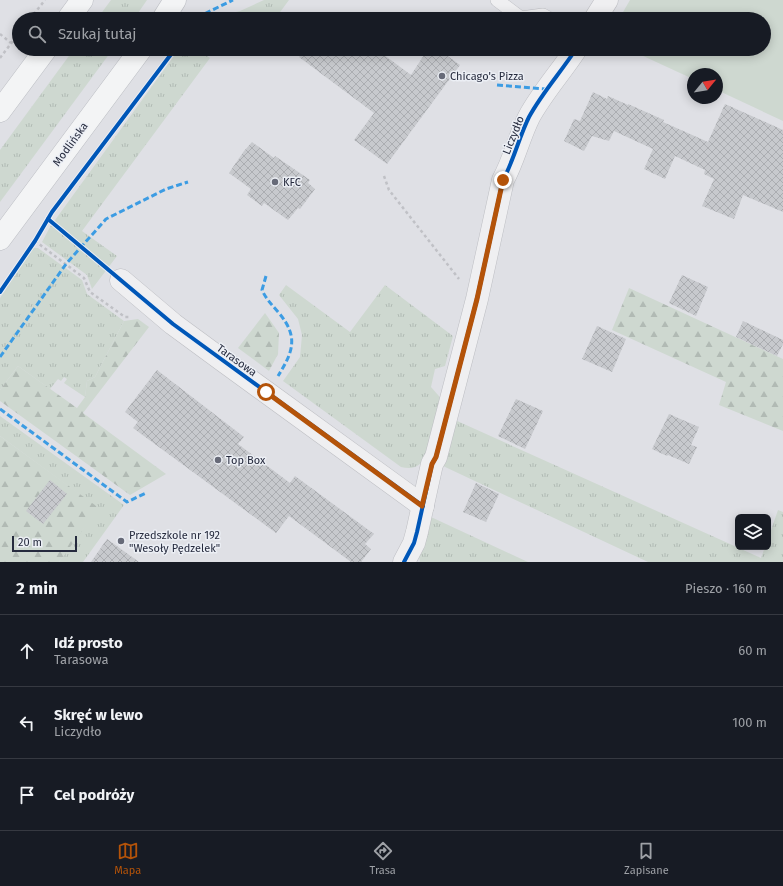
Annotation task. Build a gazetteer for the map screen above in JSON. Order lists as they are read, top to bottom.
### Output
{
  "streets": {
    "main road": ["Modlińska"],
    "street": ["Liczydło", "Tarasowa"]
  },
  "crossings": [
    ["Liczydło", "Tarasowa"]
  ],
  "places": [
    "Chicago's Pizza",
    "KFC",
    "Top Box",
    "Przedszkole nr 192 \"Wesoły Pędzelek\""
  ],
  "scale_bar": "20 m",
  "north": "top right",
  "page": {
    "search": "Szukaj tutaj",
    "scale": "20 m",
    "heading": ["2 min", "Pieszo · 160 m"],
    "list": [
      ["Idź prosto", "Tarasowa", "60 m"],
      ["Skręć w lewo", "Liczydło", "100 m"],
      "Cel podróży"
    ],
    "nav": ["Mapa", "Trasa", "Zapisane"]
  }
}
